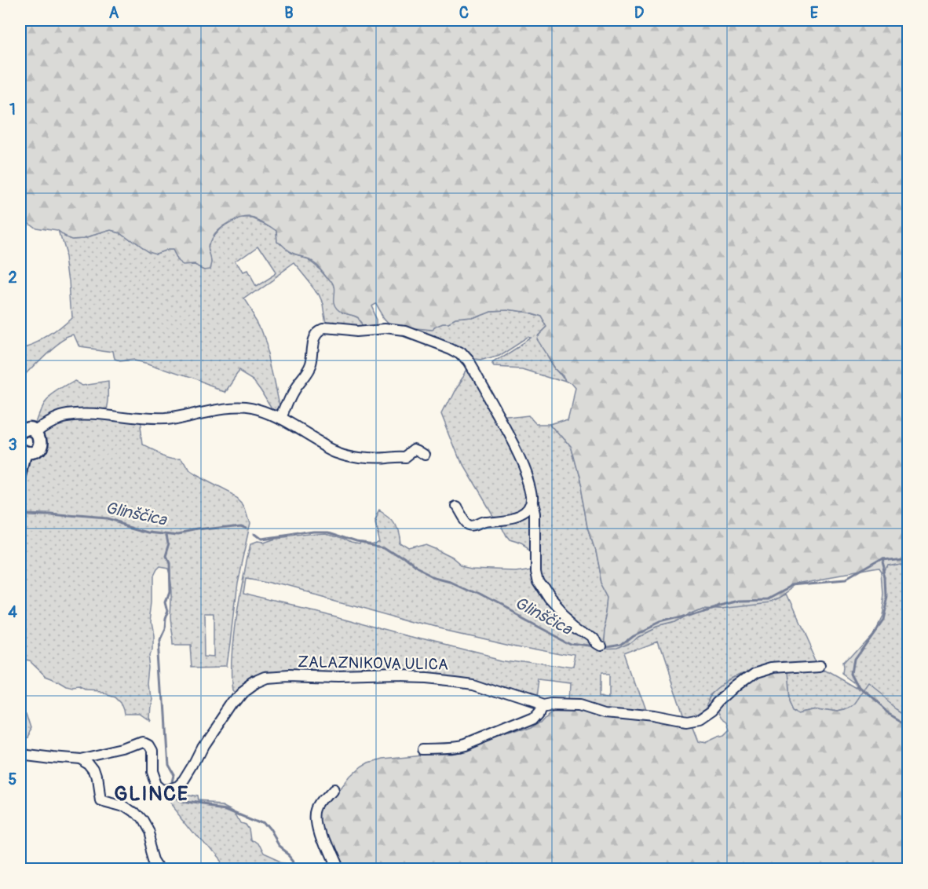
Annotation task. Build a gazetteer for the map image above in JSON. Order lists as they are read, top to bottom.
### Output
{
  "streets": {
    "street": ["ZALAZNIKOVA ULICA"]
  },
  "districts": ["GLINCE"],
  "water": ["Glinščica"],
  "grid": {
    "columns": [
      "A",
      "B",
      "C",
      "D",
      "E"
    ],
    "rows": [
      "1",
      "2",
      "3",
      "4",
      "5"
    ]
  }
}
